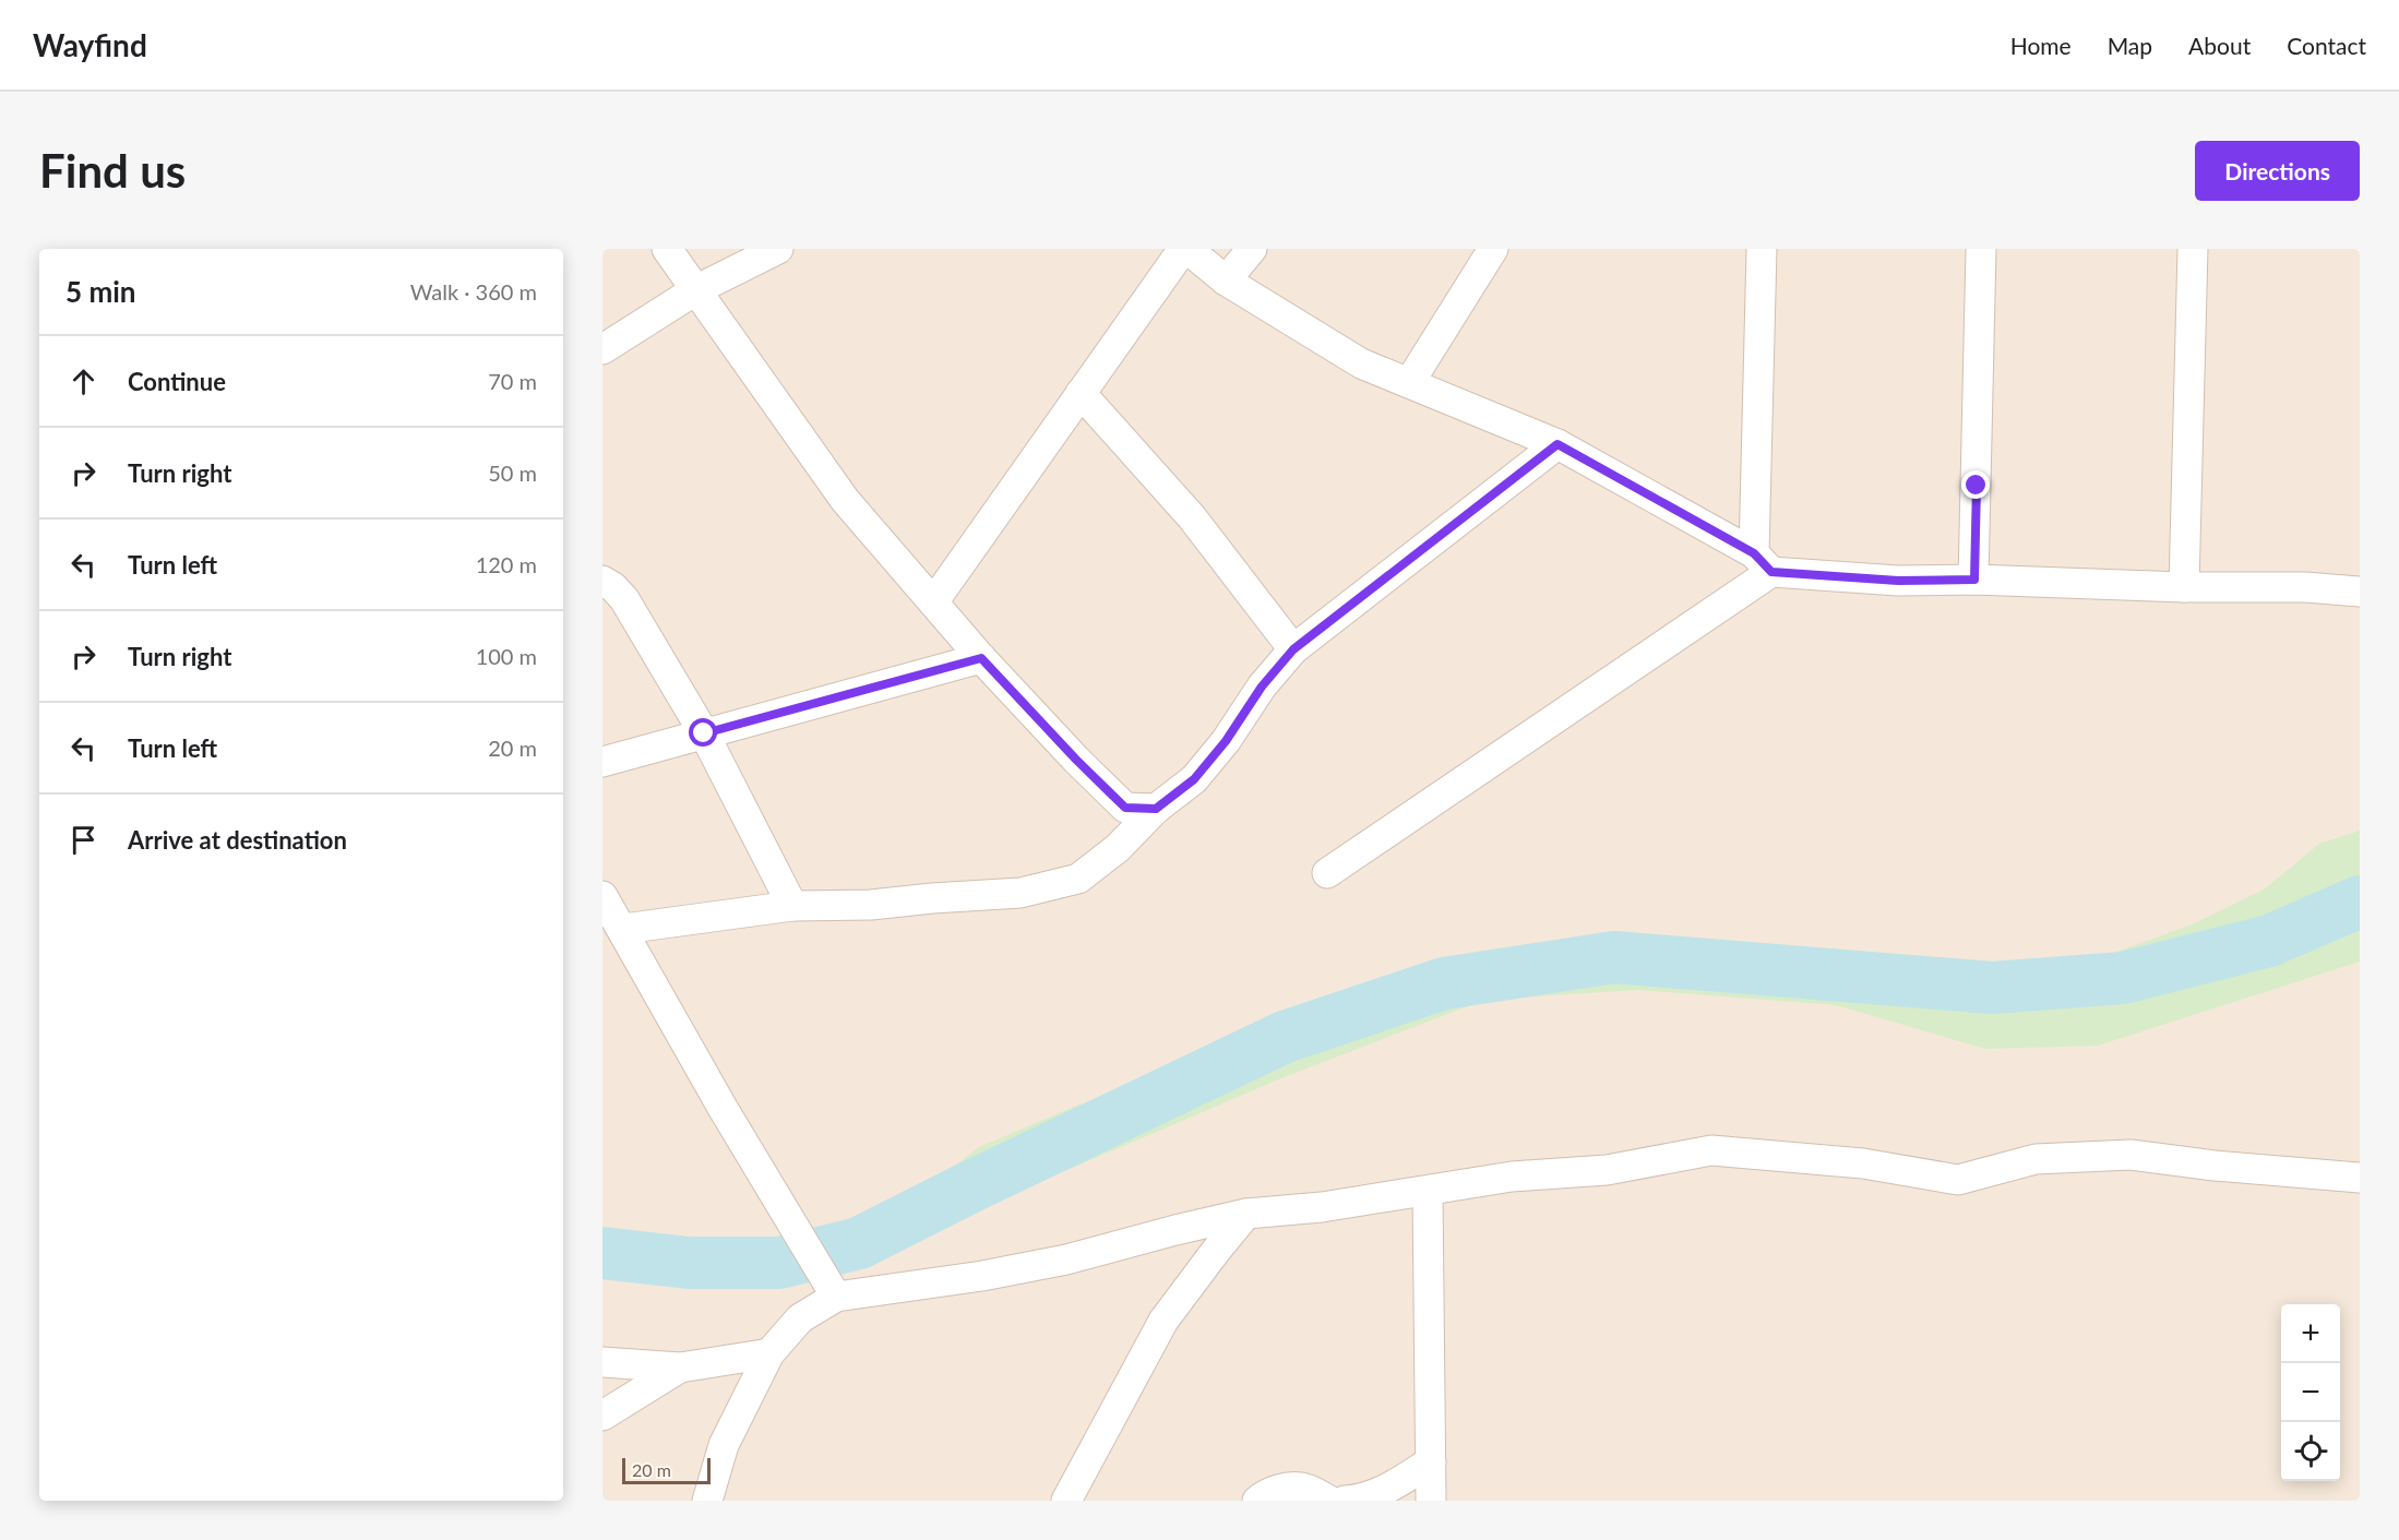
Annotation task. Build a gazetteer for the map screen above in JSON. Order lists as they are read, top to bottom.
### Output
{
  "scale_bar": "20 m",
  "page": {
    "header": "Wayfind",
    "nav": [
      "Home",
      "Map",
      "About",
      "Contact"
    ],
    "buttons": "Directions",
    "title": "Find us",
    "heading": ["5 min", "Walk · 360 m"],
    "list": [
      ["Continue", "70 m"],
      ["Turn right", "50 m"],
      ["Turn left", "120 m"],
      ["Turn right", "100 m"],
      ["Turn left", "20 m"],
      "Arrive at destination"
    ],
    "map_buttons": ["+", "−"],
    "scale": "20 m"
  }
}
